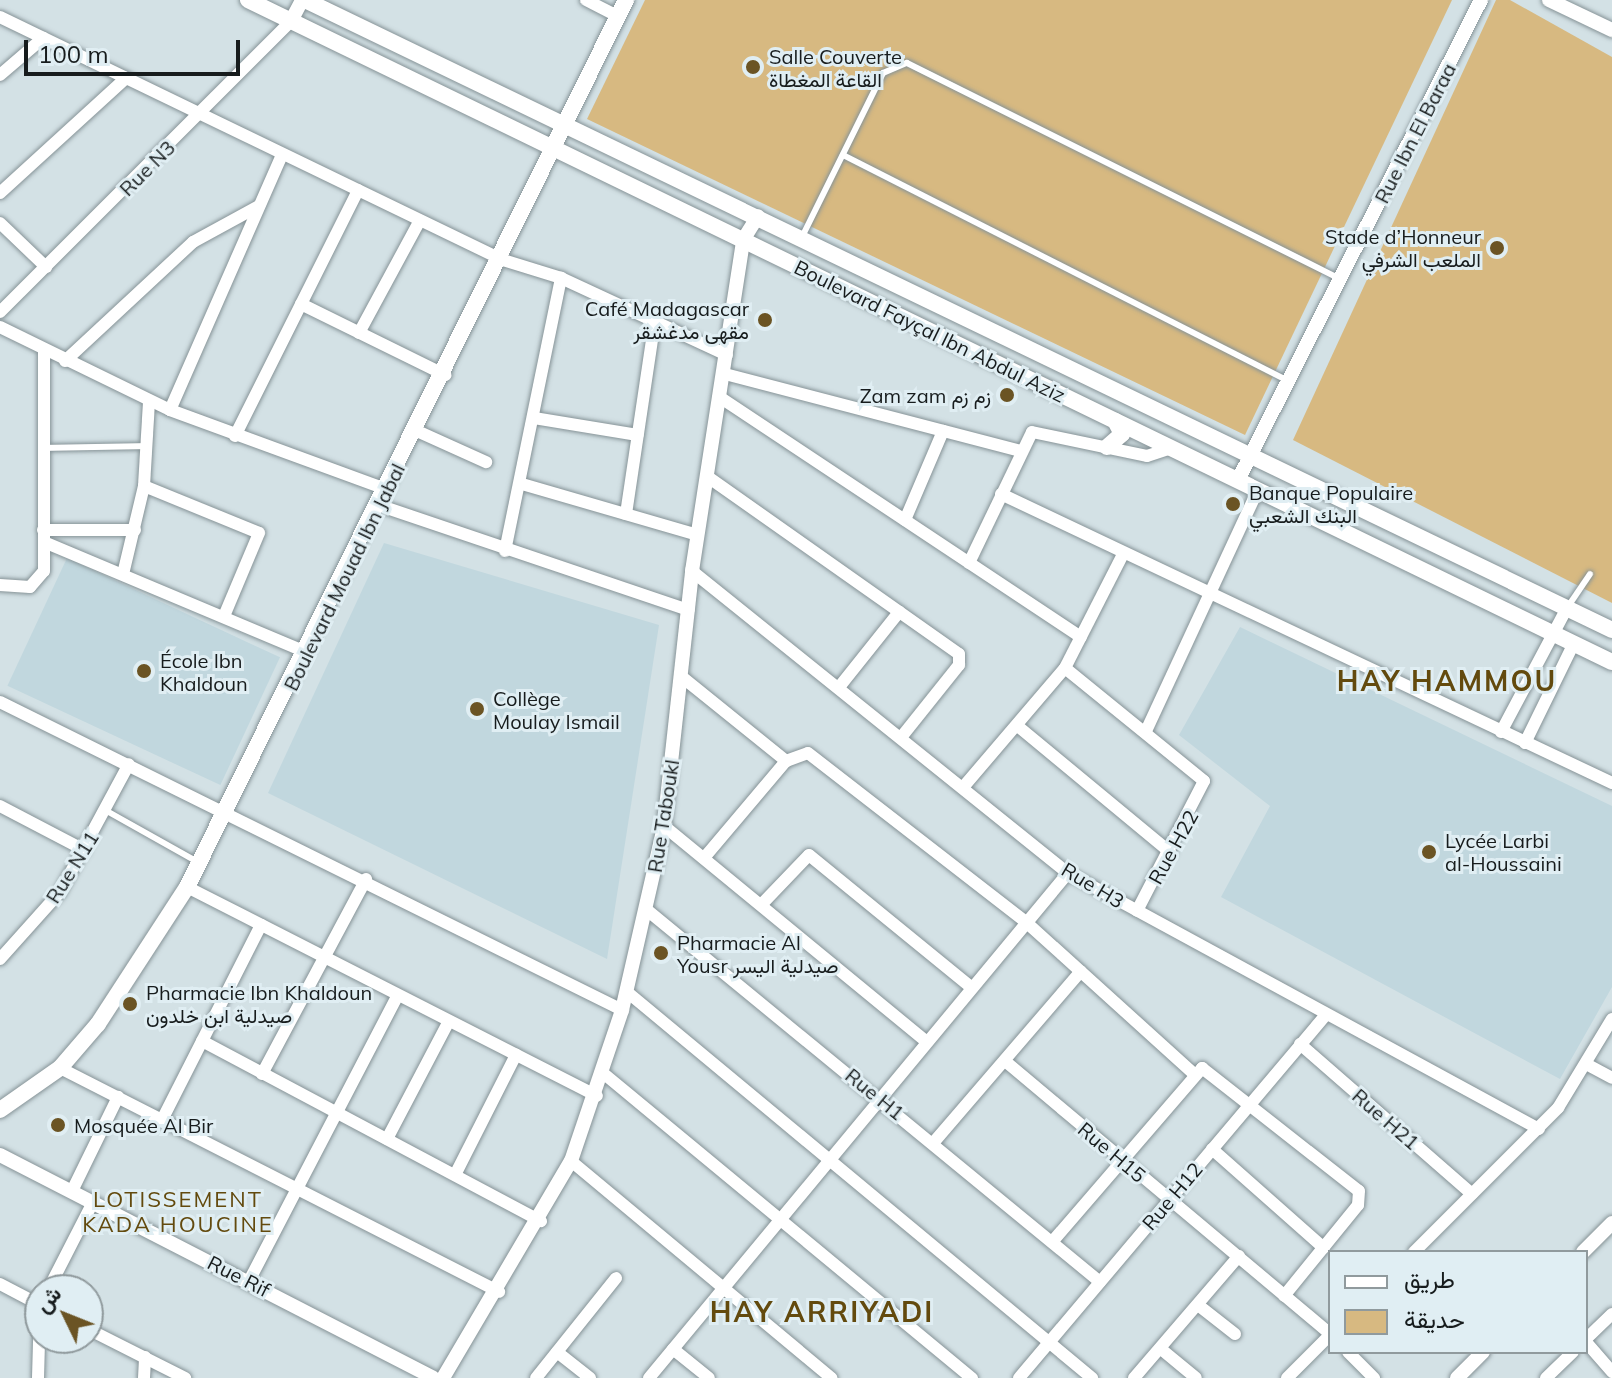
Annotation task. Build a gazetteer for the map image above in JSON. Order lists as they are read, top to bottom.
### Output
{
  "streets": {
    "main road": ["Boulevard Fayçal Ibn Abdul Aziz", "Boulevard Mouad Ibn Jabal"],
    "street": [
      "Rue Ibn El Baraa",
      "Rue N3",
      "Rue Taboukl",
      "Rue H22",
      "Rue N11",
      "Rue H3",
      "Rue H1",
      "Rue H21",
      "Rue H15",
      "Rue H12",
      "Rue Rif"
    ]
  },
  "crossings": [
    ["Rue Ibn El Baraa", "Boulevard Fayçal Ibn Abdul Aziz"],
    ["Rue N3", "Boulevard Fayçal Ibn Abdul Aziz"],
    ["Boulevard Fayçal Ibn Abdul Aziz", "Boulevard Mouad Ibn Jabal"],
    ["Boulevard Fayçal Ibn Abdul Aziz", "Rue Taboukl"],
    ["Rue Taboukl", "Rue H3"],
    ["Rue Taboukl", "Rue H1"],
    ["Rue H22", "Rue H3"],
    ["Rue H3", "Rue H12"],
    ["Rue H1", "Rue H12"],
    ["Rue H21", "Rue H12"],
    ["Rue H15", "Rue H12"]
  ],
  "districts": ["HAY HAMMOU", "LOTISSEMENT KADA HOUCINE", "HAY ARRIYADI"],
  "places": [
    "Salle Couverte القاعة المغطاة",
    "Stade d’Honneur الملعب الشرفي",
    "Café Madagascar مقهى مدغشقر",
    "Zam zam زم زم",
    "Banque Populaire البنك الشعبي",
    "École Ibn Khaldoun",
    "Collège Moulay Ismail",
    "Lycée Larbi al-Houssaini",
    "Pharmacie Al Yousr صيدلية اليسر",
    "Pharmacie Ibn Khaldoun صيدلية ابن خلدون",
    "Mosquée Al Bir"
  ],
  "legend": ["طريق", "حديقة"],
  "scale_bar": "100 m",
  "north": "top left"
}
